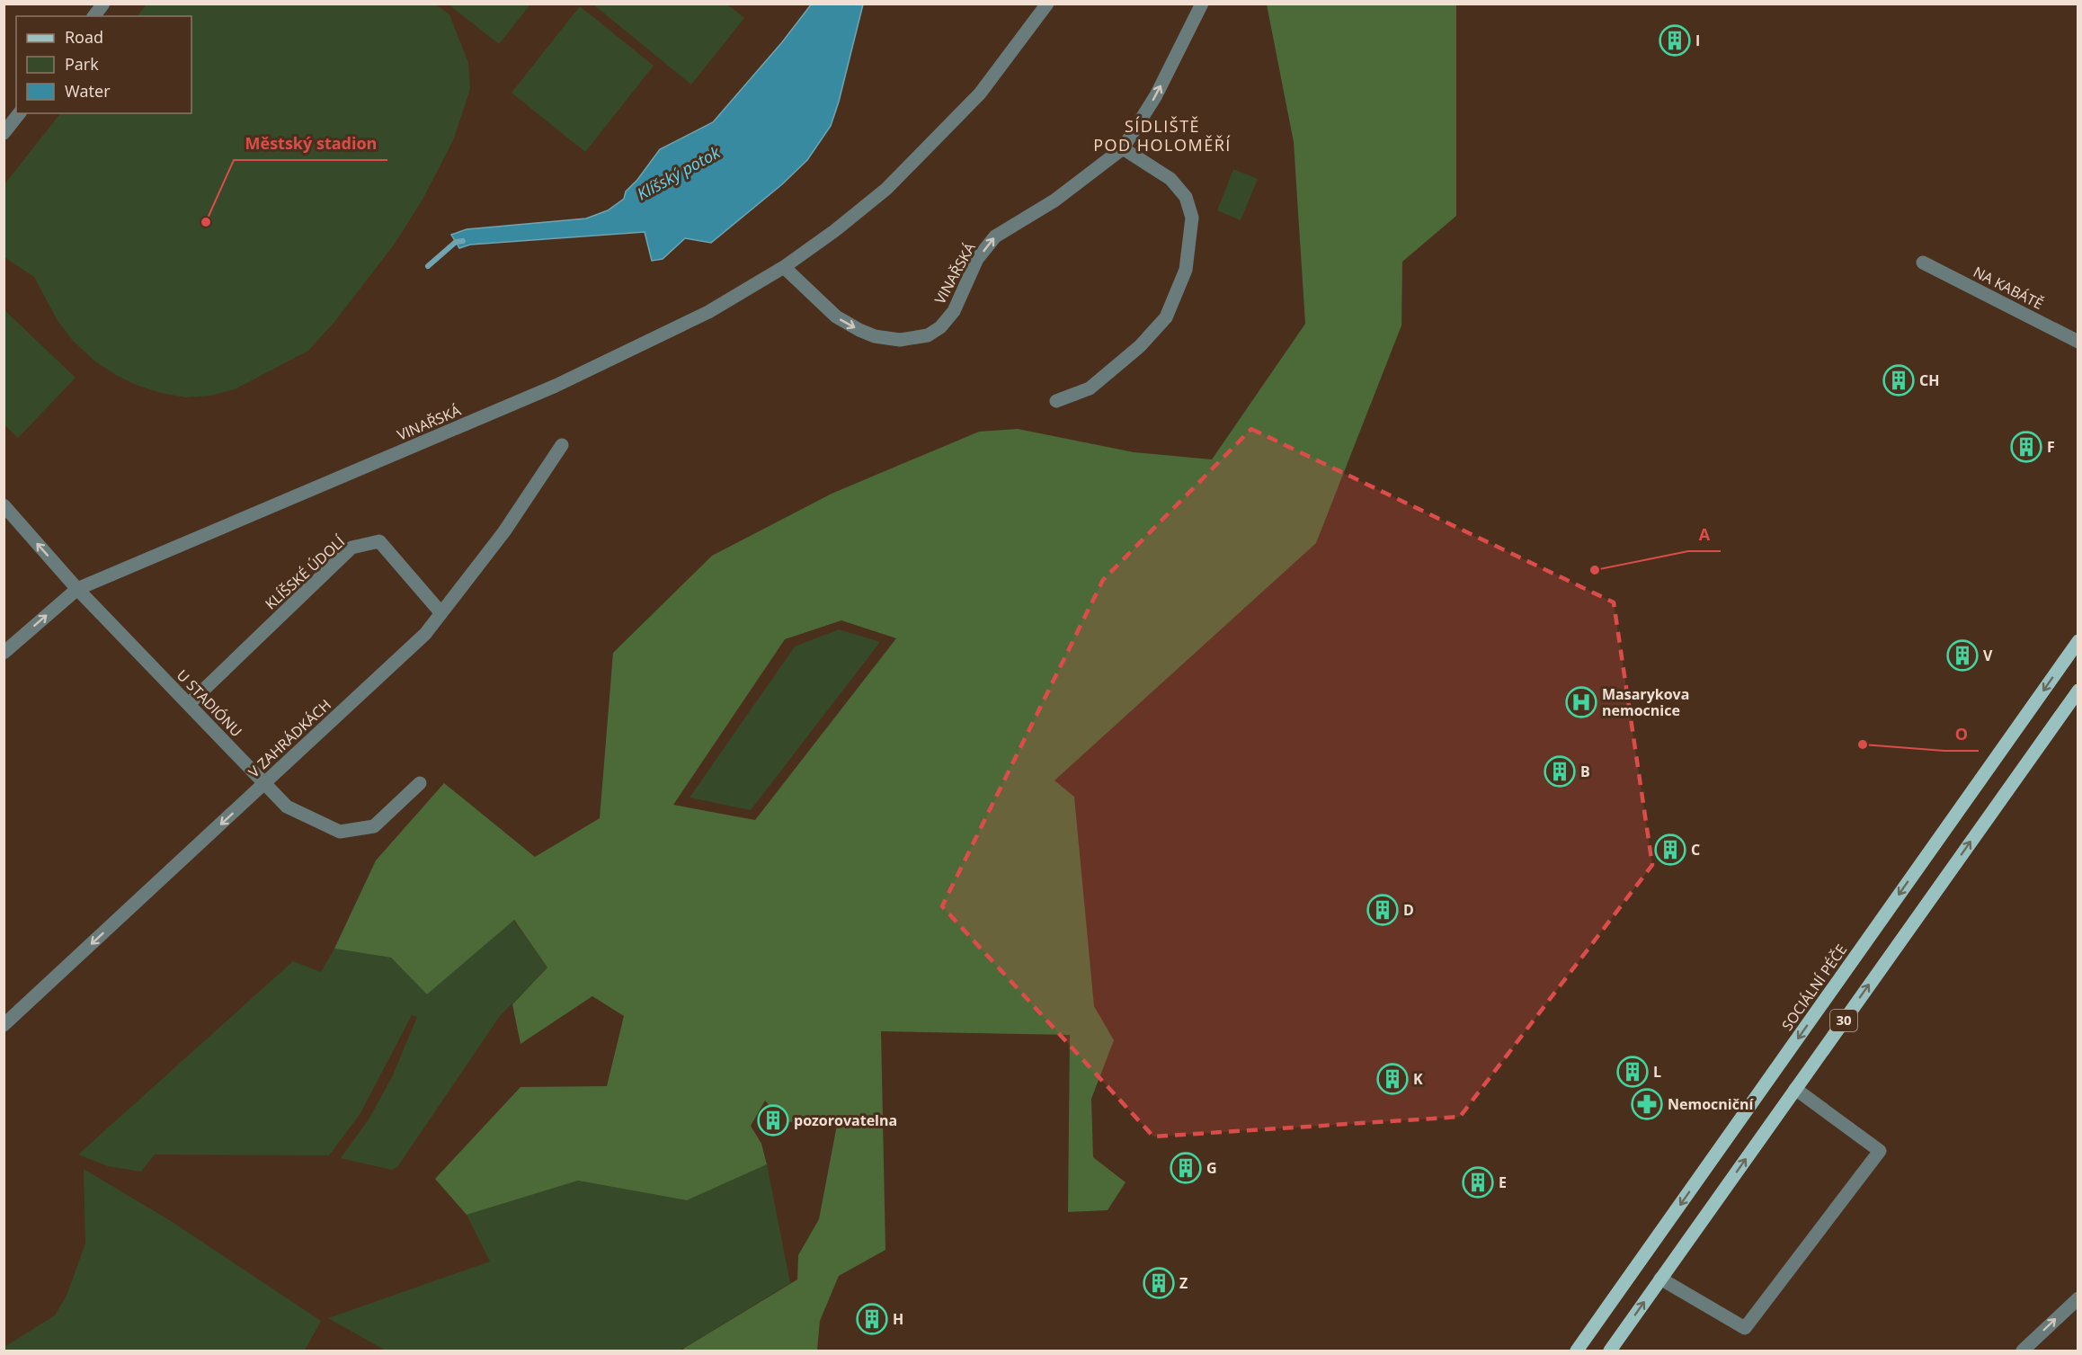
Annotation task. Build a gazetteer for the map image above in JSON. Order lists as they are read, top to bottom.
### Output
{
  "streets": {
    "main road": ["SOCIÁLNÍ PÉČE", "30"],
    "street": [
      "VINAŘSKÁ",
      "NA KABÁTĚ",
      "KLÍŠSKÉ ÚDOLÍ",
      "U STADIÓNU",
      "V ZAHRÁDKÁCH"
    ]
  },
  "crossings": [
    ["VINAŘSKÁ", "U STADIÓNU"],
    ["KLÍŠSKÉ ÚDOLÍ", "U STADIÓNU"],
    ["KLÍŠSKÉ ÚDOLÍ", "V ZAHRÁDKÁCH"],
    ["U STADIÓNU", "V ZAHRÁDKÁCH"]
  ],
  "one_way": ["V ZAHRÁDKÁCH"],
  "districts": ["SÍDLIŠTĚ POD HOLOMĚŘÍ"],
  "water": ["Klíšský potok"],
  "places": {
    "building": [
      "I",
      "CH",
      "F",
      "V",
      "B",
      "C",
      "D",
      "L",
      "K",
      "pozorovatelna",
      "G",
      "E",
      "Z",
      "H"
    ],
    "other": ["Městský stadion", "A", "O"],
    "hospital": ["Masarykova nemocnice"],
    "pharmacy": ["Nemocniční"]
  },
  "legend": ["Road", "Park", "Water"]
}
